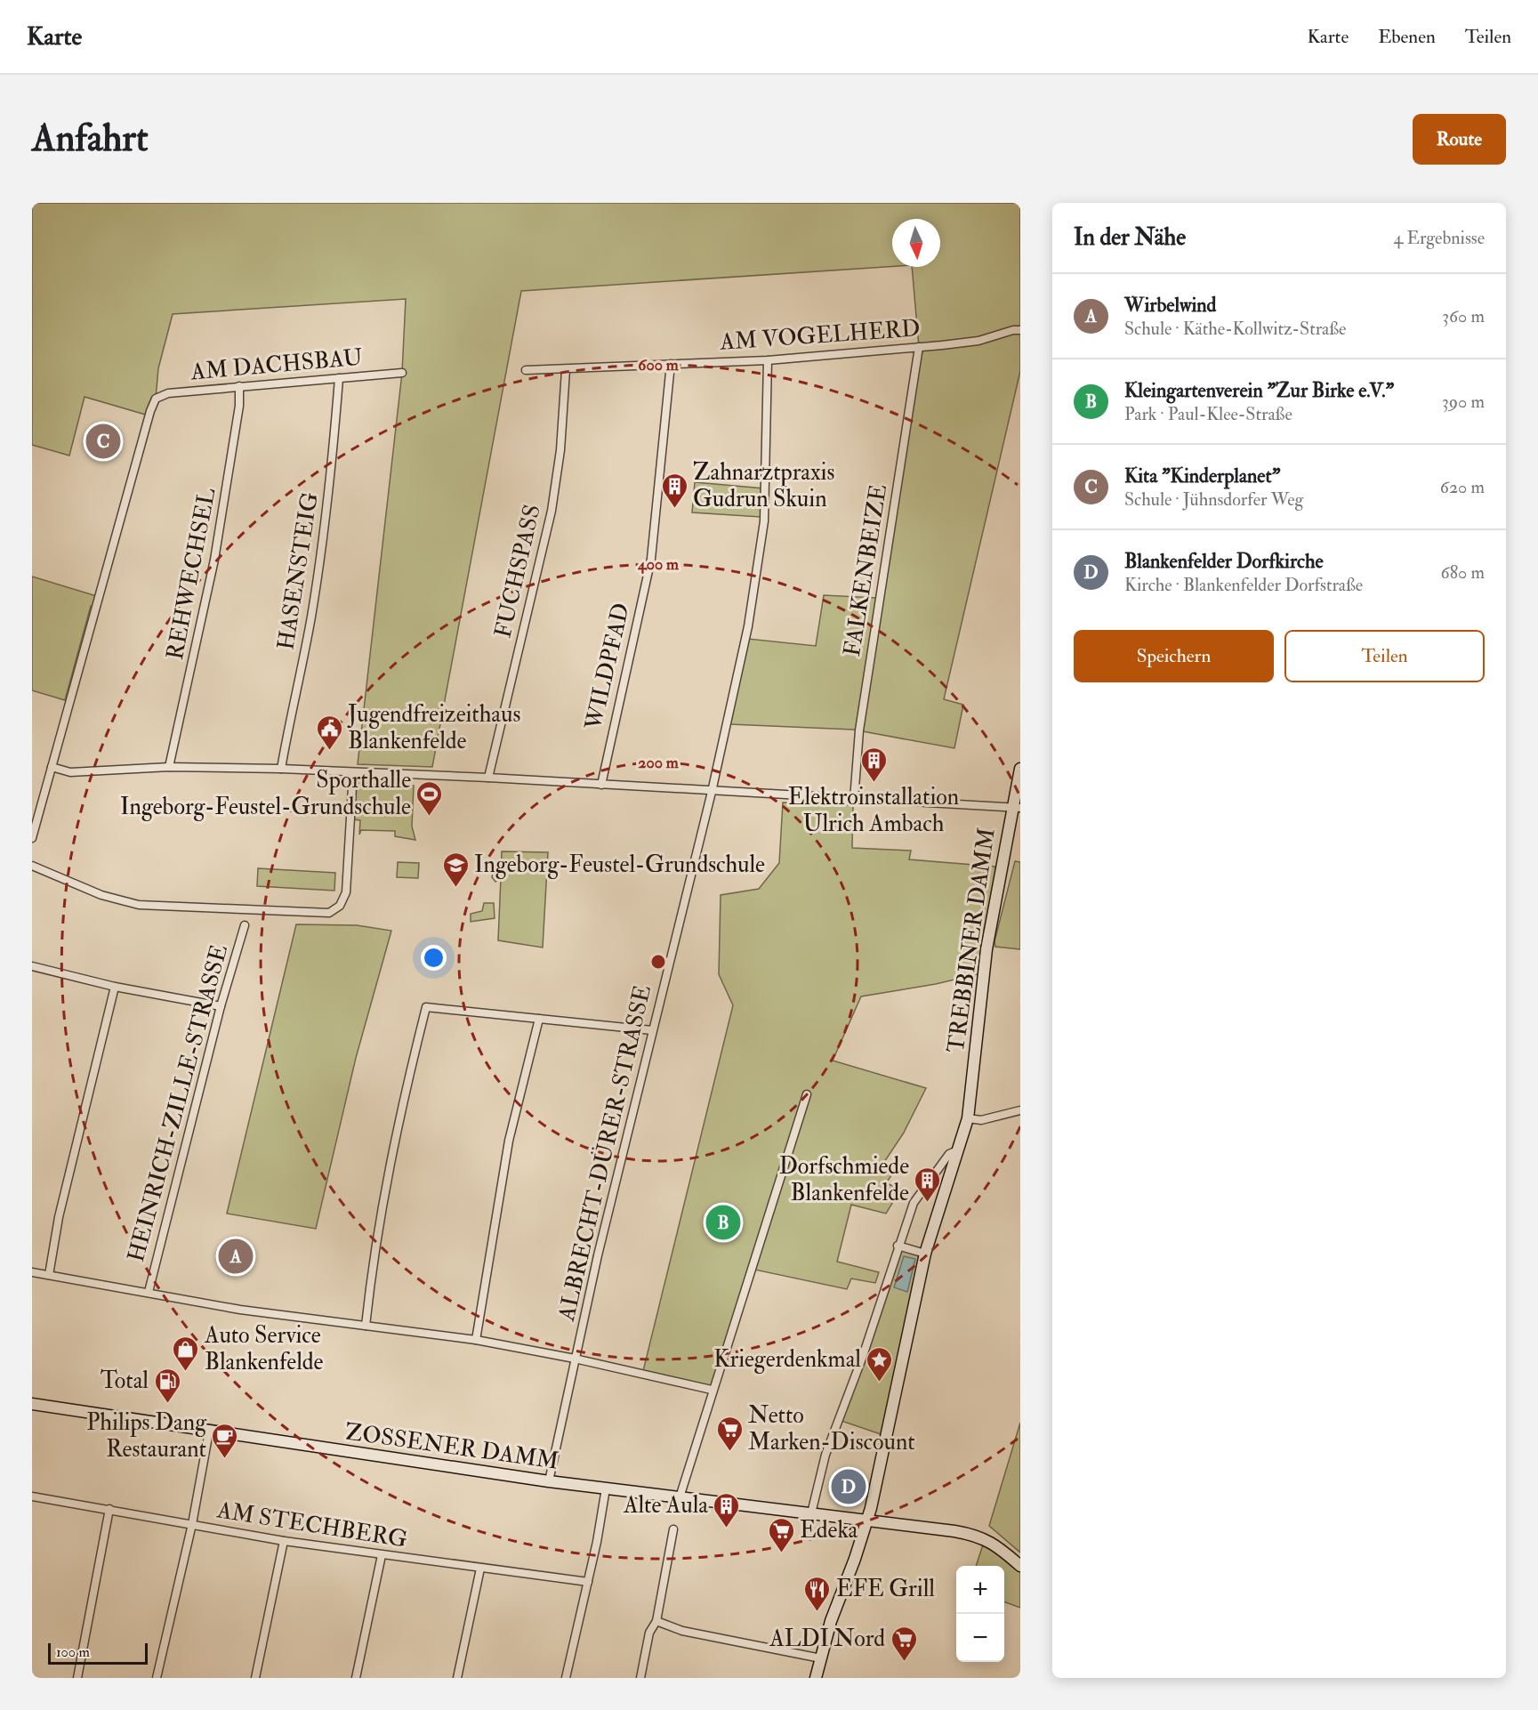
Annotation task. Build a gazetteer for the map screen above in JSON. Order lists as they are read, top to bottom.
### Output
{
  "streets": {
    "main road": ["TREBBINER DAMM", "ZOSSENER DAMM"],
    "street": [
      "AM VOGELHERD",
      "AM DACHSBAU",
      "FALKENBEIZE",
      "HASENSTEIG",
      "FUCHSPASS",
      "REHWECHSEL",
      "WILDPFAD",
      "HEINRICH-ZILLE-STRASSE",
      "ALBRECHT-DÜRER-STRASSE",
      "AM STECHBERG"
    ]
  },
  "crossings": [
    ["AM VOGELHERD", "FALKENBEIZE"],
    ["AM VOGELHERD", "FUCHSPASS"],
    ["AM VOGELHERD", "WILDPFAD"],
    ["AM VOGELHERD", "ALBRECHT-DÜRER-STRASSE"],
    ["AM DACHSBAU", "HASENSTEIG"],
    ["AM DACHSBAU", "REHWECHSEL"],
    ["TREBBINER DAMM", "ZOSSENER DAMM"],
    ["ALBRECHT-DÜRER-STRASSE", "ZOSSENER DAMM"]
  ],
  "places": {
    "building": [
      "Zahnarztpraxis Gudrun Skuin",
      "Elektroinstallation Ulrich Ambach",
      "Dorfschmiede Blankenfelde",
      "Alte Aula"
    ],
    "public building": ["Jugendfreizeithaus Blankenfelde"],
    "sports": ["Sporthalle Ingeborg-Feustel-Grundschule"],
    "school or university": ["Ingeborg-Feustel-Grundschule"],
    "shop": ["Auto Service Blankenfelde"],
    "place": ["Kriegerdenkmal"],
    "fuel station": ["Total"],
    "supermarket": ["Netto Marken-Discount", "Edeka", "ALDI Nord"],
    "cafe": ["Philips Dang Restaurant"],
    "restaurant": ["EFE Grill"]
  },
  "scale_bar": "100 m",
  "north": "bottom",
  "page": {
    "header": "Karte",
    "nav": ["Karte", "Ebenen", "Teilen"],
    "buttons": [
      "Route",
      ["Speichern", "Teilen"]
    ],
    "title": "Anfahrt",
    "heading": ["In der Nähe", "4 Ergebnisse"],
    "list": [
      {
        "mark": "A",
        "name": "Wirbelwind",
        "note": "Schule · Käthe-Kollwitz-Straße",
        "value": "360 m"
      },
      {
        "mark": "B",
        "name": "Kleingartenverein \"Zur Birke e.V.\"",
        "note": "Park · Paul-Klee-Straße",
        "value": "390 m"
      },
      {
        "mark": "C",
        "name": "Kita \"Kinderplanet\"",
        "note": "Schule · Jühnsdorfer Weg",
        "value": "620 m"
      },
      {
        "mark": "D",
        "name": "Blankenfelder Dorfkirche",
        "note": "Kirche · Blankenfelder Dorfstraße",
        "value": "680 m"
      }
    ],
    "pins": [
      "C",
      "B",
      "A",
      "D"
    ],
    "map_buttons": ["+", "−"],
    "scale": "100 m"
  },
  "rings": ["600 m", "400 m", "200 m"]
}
